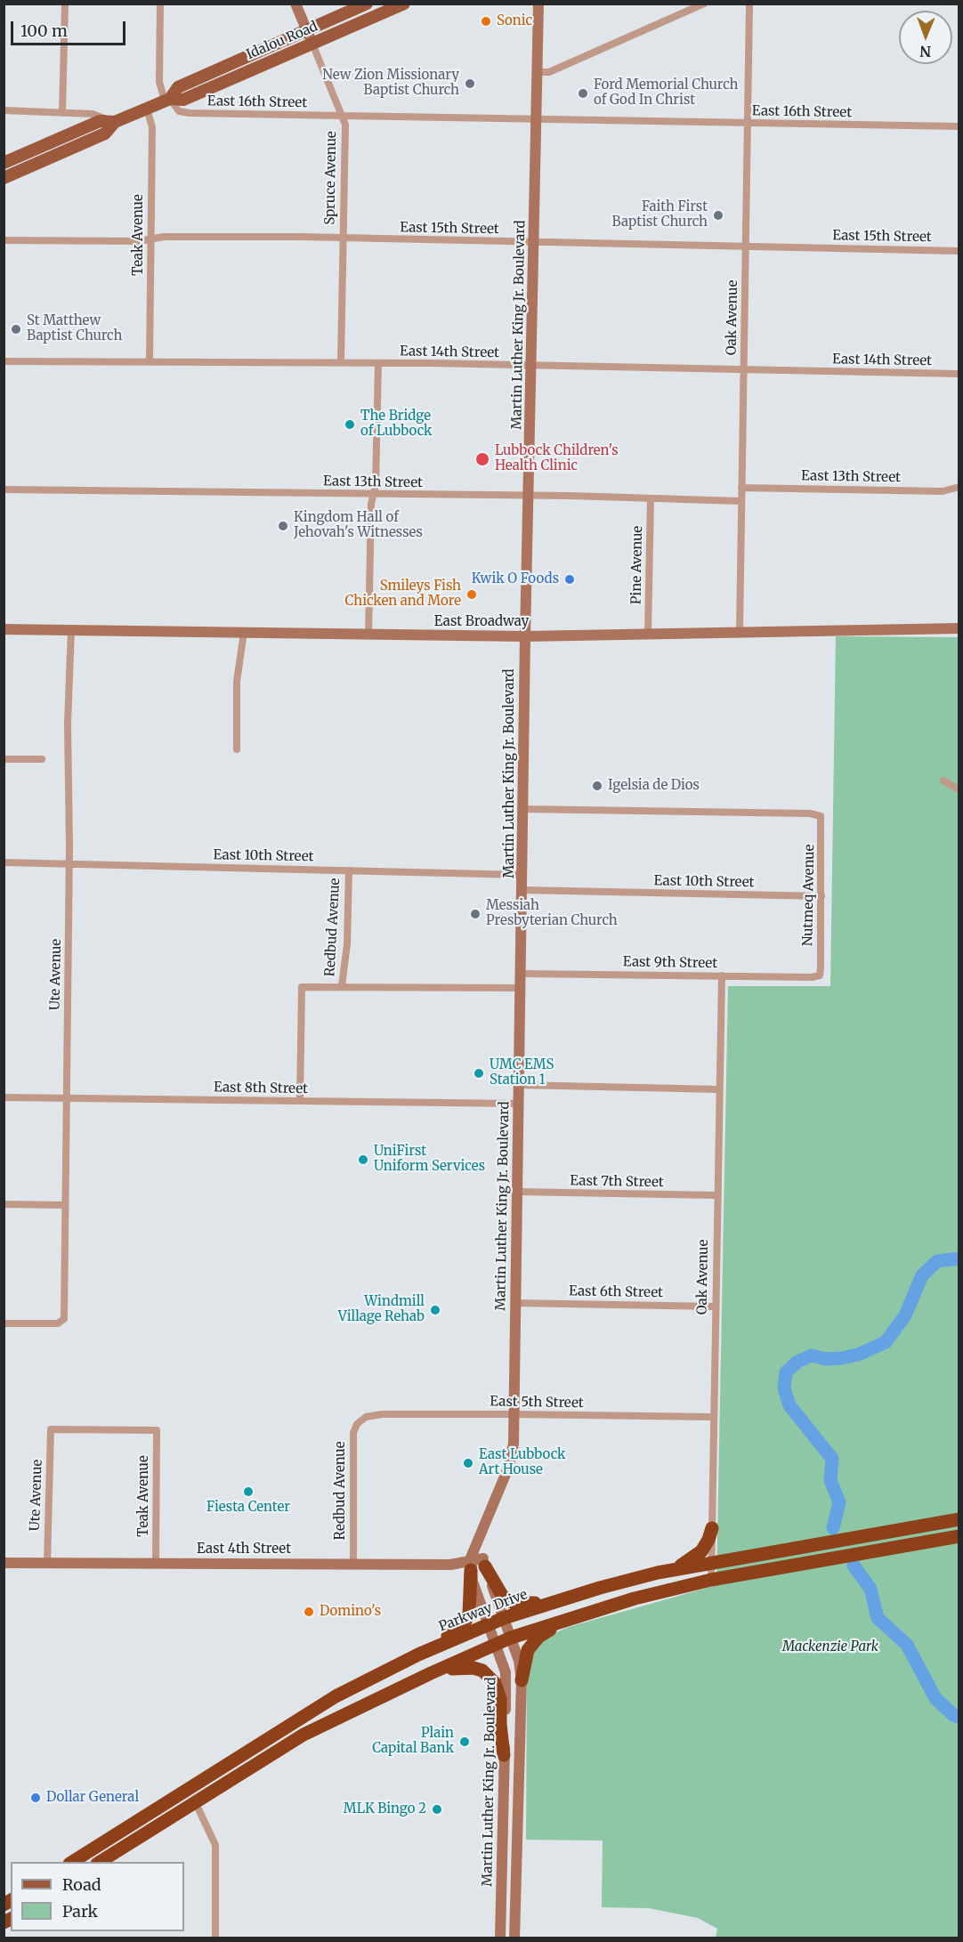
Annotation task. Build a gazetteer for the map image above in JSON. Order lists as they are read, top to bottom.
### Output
{
  "streets": {
    "highway": ["Parkway Drive"],
    "main road": [
      "Idalou Road",
      "Spruce Avenue",
      "Martin Luther King Jr. Boulevard",
      "East Broadway",
      "East 4th Street"
    ],
    "street": [
      "East 16th Street",
      "East 15th Street",
      "Teak Avenue",
      "Oak Avenue",
      "East 14th Street",
      "East 13th Street",
      "Pine Avenue",
      "East 10th Street",
      "Nutmeq Avenue",
      "Redbud Avenue",
      "East 9th Street",
      "Ute Avenue",
      "East 8th Street",
      "East 7th Street",
      "East 6th Street",
      "East 5th Street"
    ]
  },
  "crossings": [
    ["Idalou Road", "East 16th Street"],
    ["Idalou Road", "Spruce Avenue"],
    ["Idalou Road", "Teak Avenue"],
    ["East 16th Street", "Spruce Avenue"],
    ["East 16th Street", "Oak Avenue"],
    ["East 16th Street", "Martin Luther King Jr. Boulevard"],
    ["Spruce Avenue", "East 15th Street"],
    ["Spruce Avenue", "East 14th Street"],
    ["East 15th Street", "Teak Avenue"],
    ["East 15th Street", "Oak Avenue"],
    ["East 15th Street", "Martin Luther King Jr. Boulevard"],
    ["Teak Avenue", "East 14th Street"],
    ["Teak Avenue", "Ute Avenue"],
    ["Teak Avenue", "East 4th Street"],
    ["Oak Avenue", "East 14th Street"],
    ["Oak Avenue", "East 13th Street"],
    ["Oak Avenue", "East Broadway"],
    ["Oak Avenue", "East 9th Street"],
    ["Oak Avenue", "East 7th Street"],
    ["Oak Avenue", "East 6th Street"],
    ["Oak Avenue", "East 5th Street"],
    ["Oak Avenue", "Parkway Drive"],
    ["Martin Luther King Jr. Boulevard", "East 14th Street"],
    ["Martin Luther King Jr. Boulevard", "East 13th Street"],
    ["Martin Luther King Jr. Boulevard", "East Broadway"],
    ["Martin Luther King Jr. Boulevard", "East 10th Street"],
    ["Martin Luther King Jr. Boulevard", "Nutmeq Avenue"],
    ["Martin Luther King Jr. Boulevard", "East 9th Street"],
    ["Martin Luther King Jr. Boulevard", "East 8th Street"],
    ["Martin Luther King Jr. Boulevard", "East 7th Street"],
    ["Martin Luther King Jr. Boulevard", "East 6th Street"],
    ["Martin Luther King Jr. Boulevard", "East 5th Street"],
    ["Martin Luther King Jr. Boulevard", "East 4th Street"],
    ["Martin Luther King Jr. Boulevard", "Parkway Drive"],
    ["East 13th Street", "Pine Avenue"],
    ["Pine Avenue", "East Broadway"],
    ["East Broadway", "Ute Avenue"],
    ["East 10th Street", "Nutmeq Avenue"],
    ["East 10th Street", "Redbud Avenue"],
    ["East 10th Street", "Ute Avenue"],
    ["Nutmeq Avenue", "East 9th Street"],
    ["Redbud Avenue", "East 5th Street"],
    ["Redbud Avenue", "East 4th Street"],
    ["Ute Avenue", "East 8th Street"],
    ["Ute Avenue", "East 4th Street"]
  ],
  "parks": ["Mackenzie Park"],
  "places": [
    "Sonic",
    "New Zion Missionary Baptist Church",
    "Ford Memorial Church of God In Christ",
    "Faith First Baptist Church",
    "St Matthew Baptist Church",
    "The Bridge of Lubbock",
    "Lubbock Children's Health Clinic",
    "Kingdom Hall of Jehovah's Witnesses",
    "Kwik O Foods",
    "Smileys Fish Chicken and More",
    "Igelsia de Dios",
    "Messiah Presbyterian Church",
    "UMC EMS Station 1",
    "UniFirst Uniform Services",
    "Windmill Village Rehab",
    "East Lubbock Art House",
    "Fiesta Center",
    "Domino's",
    "Plain Capital Bank",
    "Dollar General",
    "MLK Bingo 2"
  ],
  "legend": ["Road", "Park"],
  "scale_bar": "100 m",
  "north": "bottom"
}
